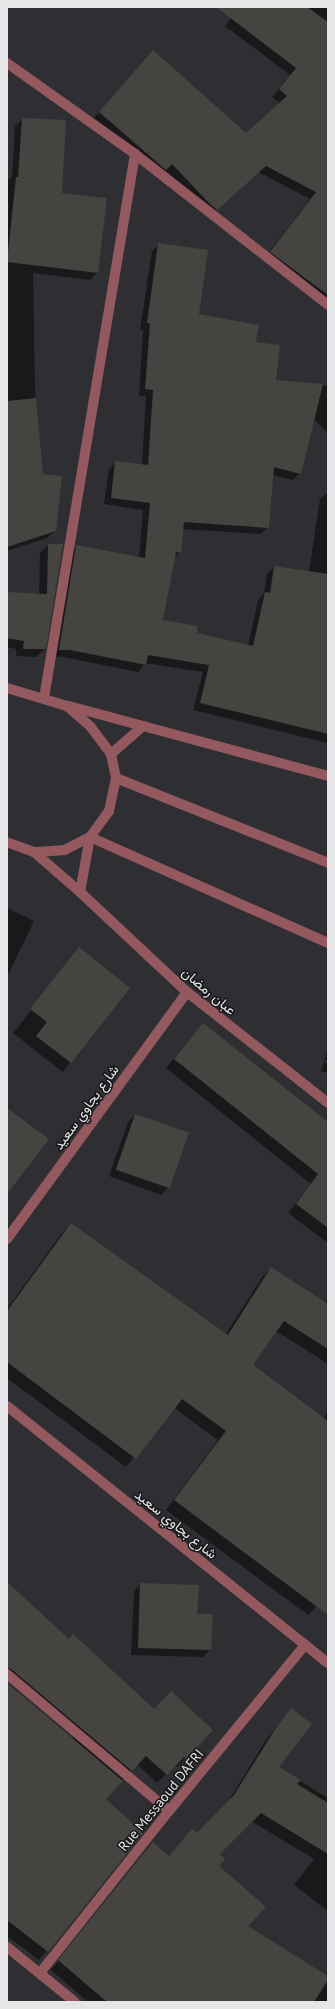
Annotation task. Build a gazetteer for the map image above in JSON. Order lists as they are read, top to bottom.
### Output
{
  "streets": {
    "street": ["عبان رمضان", "شارع بجاوي سعيد", "Rue Messaoud DAFRI"]
  },
  "crossings": [
    ["عبان رمضان", "شارع بجاوي سعيد"],
    ["شارع بجاوي سعيد", "Rue Messaoud DAFRI"]
  ]
}
